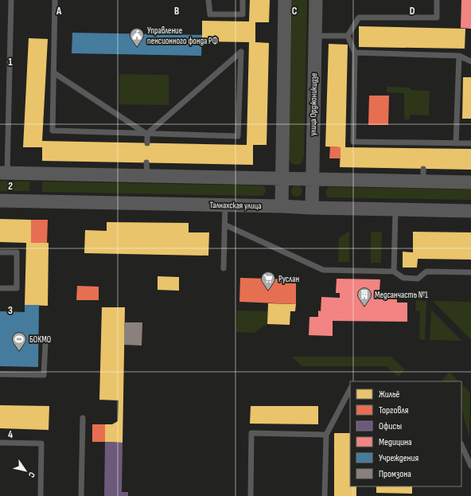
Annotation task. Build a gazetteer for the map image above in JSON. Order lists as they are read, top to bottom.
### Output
{
  "streets": {
    "street": ["улица Орджоникидзе", "Талнахская улица"]
  },
  "crossings": [
    ["улица Орджоникидзе", "Талнахская улица"]
  ],
  "places": {
    "public building": ["Управление пенсионного фонда РФ"],
    "supermarket": ["Руслан"],
    "building": ["Медсанчасть №1"],
    "sports": ["БОКМО"]
  },
  "legend": [
    "Жильё",
    "Торговля",
    "Офисы",
    "Медицина",
    "Учреждения",
    "Промзона"
  ],
  "north": "bottom right",
  "grid": {
    "columns": [
      "A",
      "B",
      "C",
      "D"
    ],
    "rows": [
      "1",
      "2",
      "3",
      "4"
    ]
  }
}
